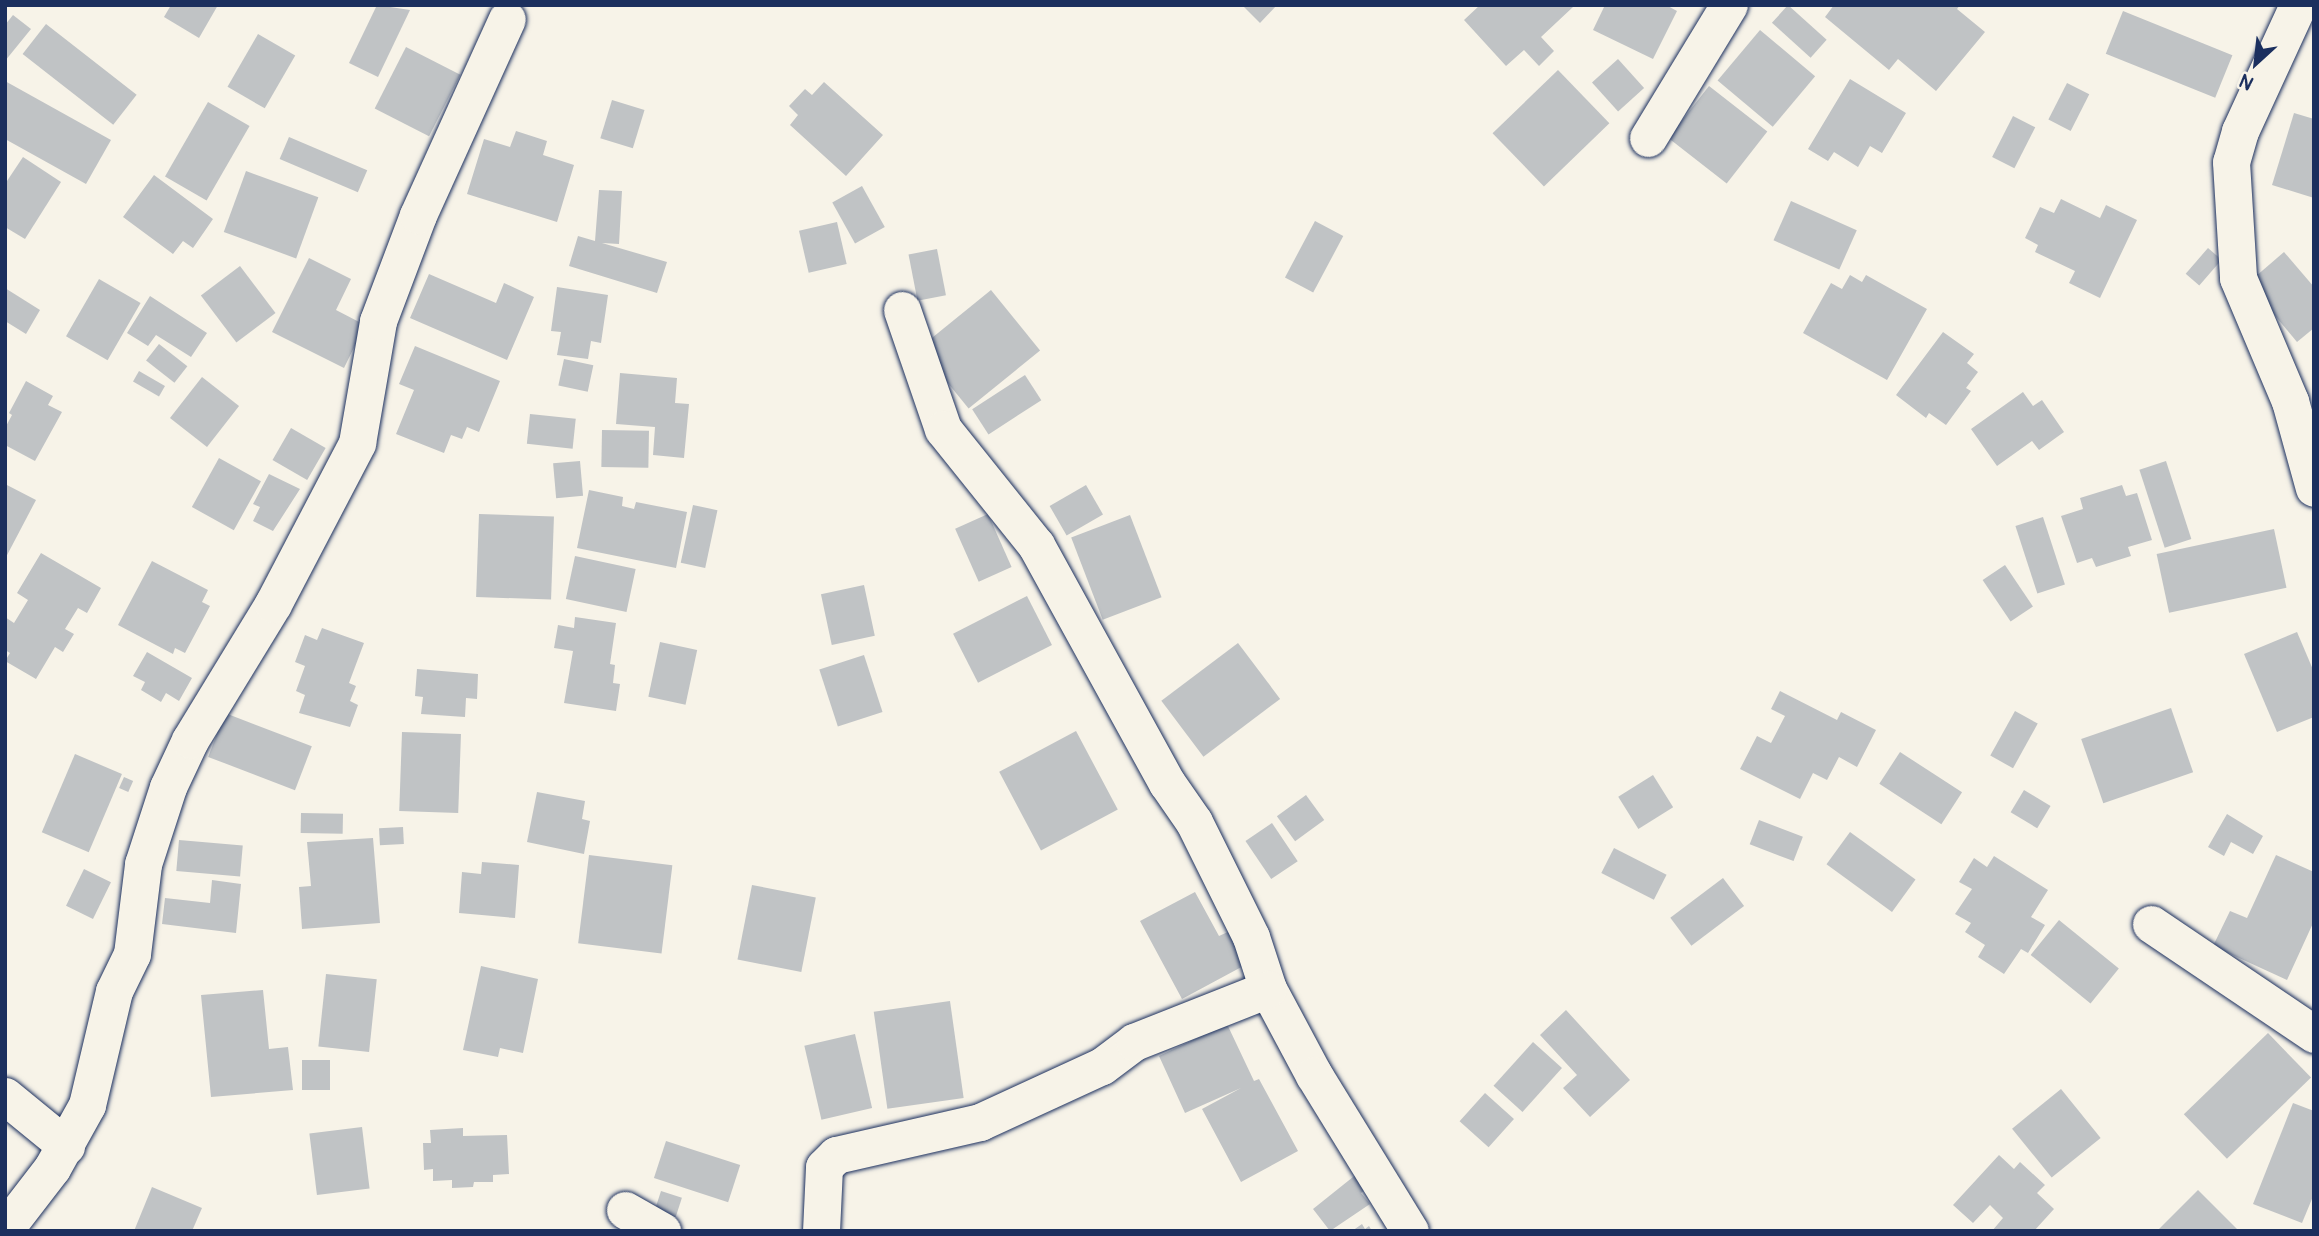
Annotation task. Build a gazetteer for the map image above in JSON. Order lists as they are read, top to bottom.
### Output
{
  "north": "bottom left"
}
